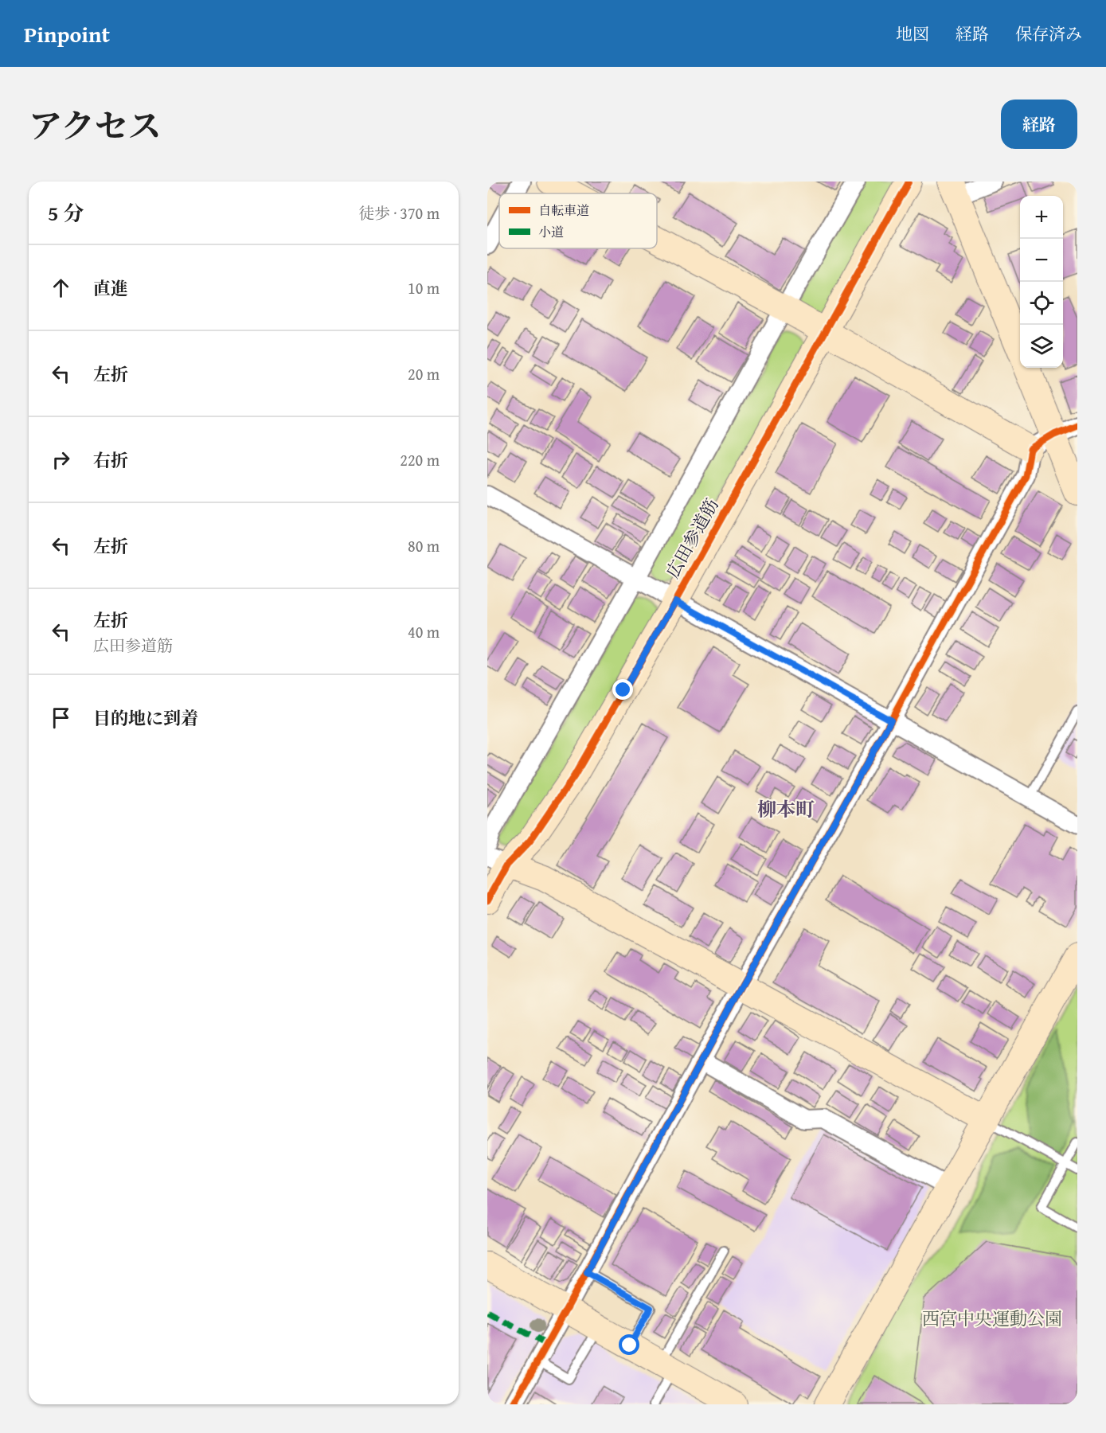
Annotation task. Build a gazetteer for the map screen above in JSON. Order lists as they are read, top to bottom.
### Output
{
  "streets": {
    "street": ["広田参道筋"]
  },
  "districts": ["柳本町"],
  "parks": ["西宮中央運動公園"],
  "legend": ["自転車道", "小道"],
  "page": {
    "header": "Pinpoint",
    "nav": ["地図", "経路", "保存済み"],
    "title": "アクセス",
    "buttons": "経路",
    "heading": ["5 分", "徒歩 · 370 m"],
    "map_buttons": ["+", "−"],
    "list": [
      ["直進", "10 m"],
      ["左折", "20 m"],
      ["右折", "220 m"],
      ["左折", "80 m"],
      ["左折", "広田参道筋", "40 m"],
      "目的地に到着"
    ]
  }
}
